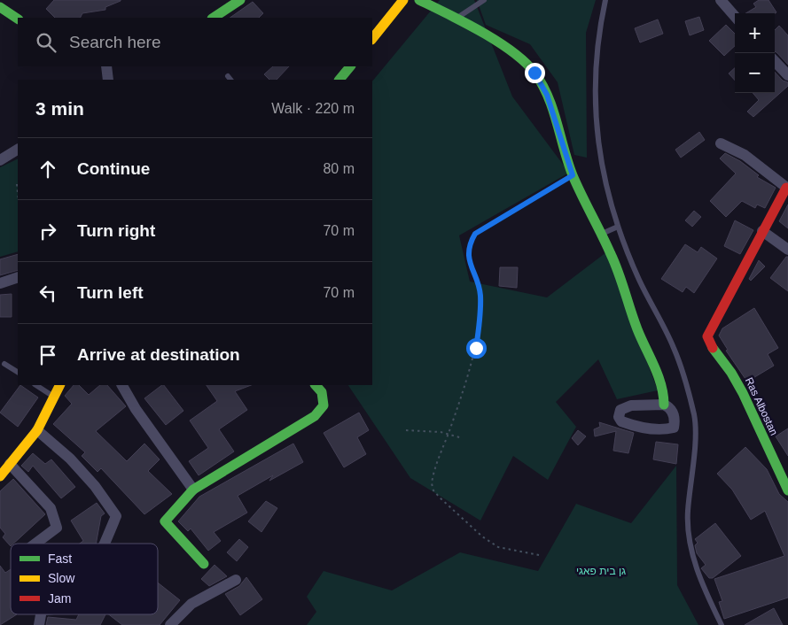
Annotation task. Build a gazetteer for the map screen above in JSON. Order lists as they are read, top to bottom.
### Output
{
  "streets": {
    "street": ["Ras Albostan"]
  },
  "parks": ["גן בית פאגי"],
  "legend": ["Fast", "Slow", "Jam"],
  "page": {
    "map_buttons": ["+", "−"],
    "search": "Search here",
    "heading": ["3 min", "Walk · 220 m"],
    "list": [
      ["Continue", "80 m"],
      ["Turn right", "70 m"],
      ["Turn left", "70 m"],
      "Arrive at destination"
    ]
  }
}
